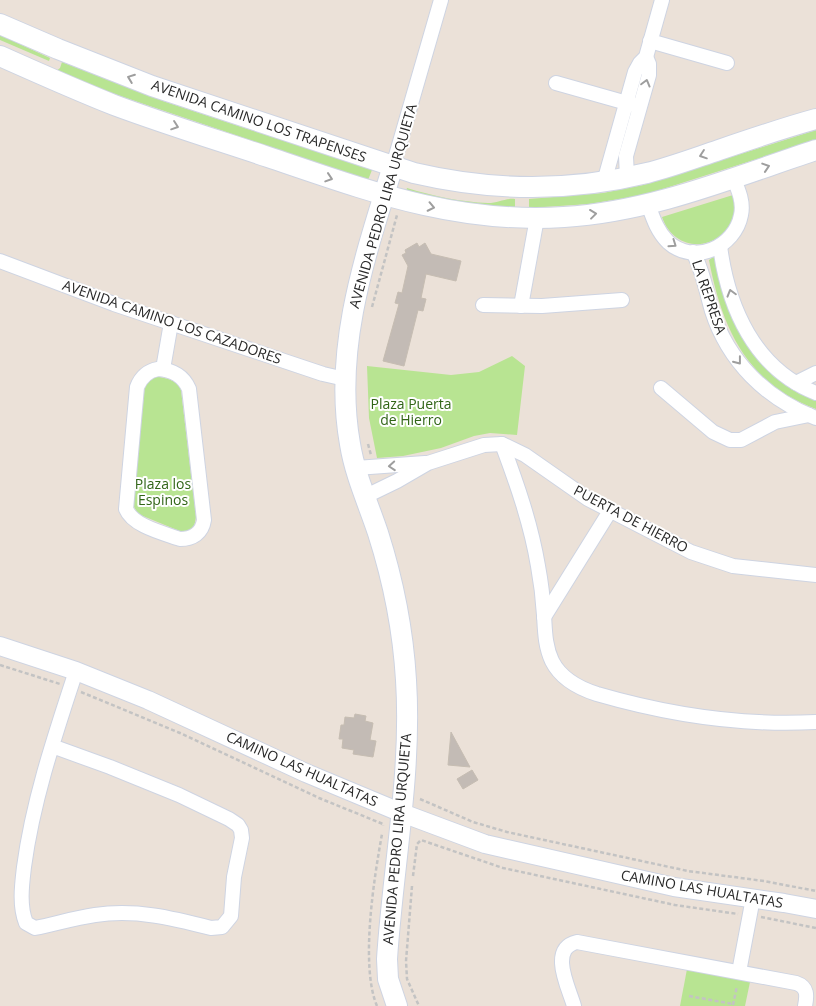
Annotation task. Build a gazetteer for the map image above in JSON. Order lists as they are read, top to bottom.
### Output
{
  "streets": {
    "main road": ["AVENIDA CAMINO LOS TRAPENSES", "AVENIDA PEDRO LIRA URQUIETA"],
    "street": [
      "LA REPRESA",
      "AVENIDA CAMINO LOS CAZADORES",
      "PUERTA DE HIERRO",
      "CAMINO LAS HUALTATAS"
    ]
  },
  "crossings": [
    ["AVENIDA CAMINO LOS TRAPENSES", "AVENIDA PEDRO LIRA URQUIETA"],
    ["AVENIDA PEDRO LIRA URQUIETA", "AVENIDA CAMINO LOS CAZADORES"],
    ["AVENIDA PEDRO LIRA URQUIETA", "CAMINO LAS HUALTATAS"]
  ],
  "parks": ["Plaza Puerta de Hierro", "Plaza los Espinos"]
}
